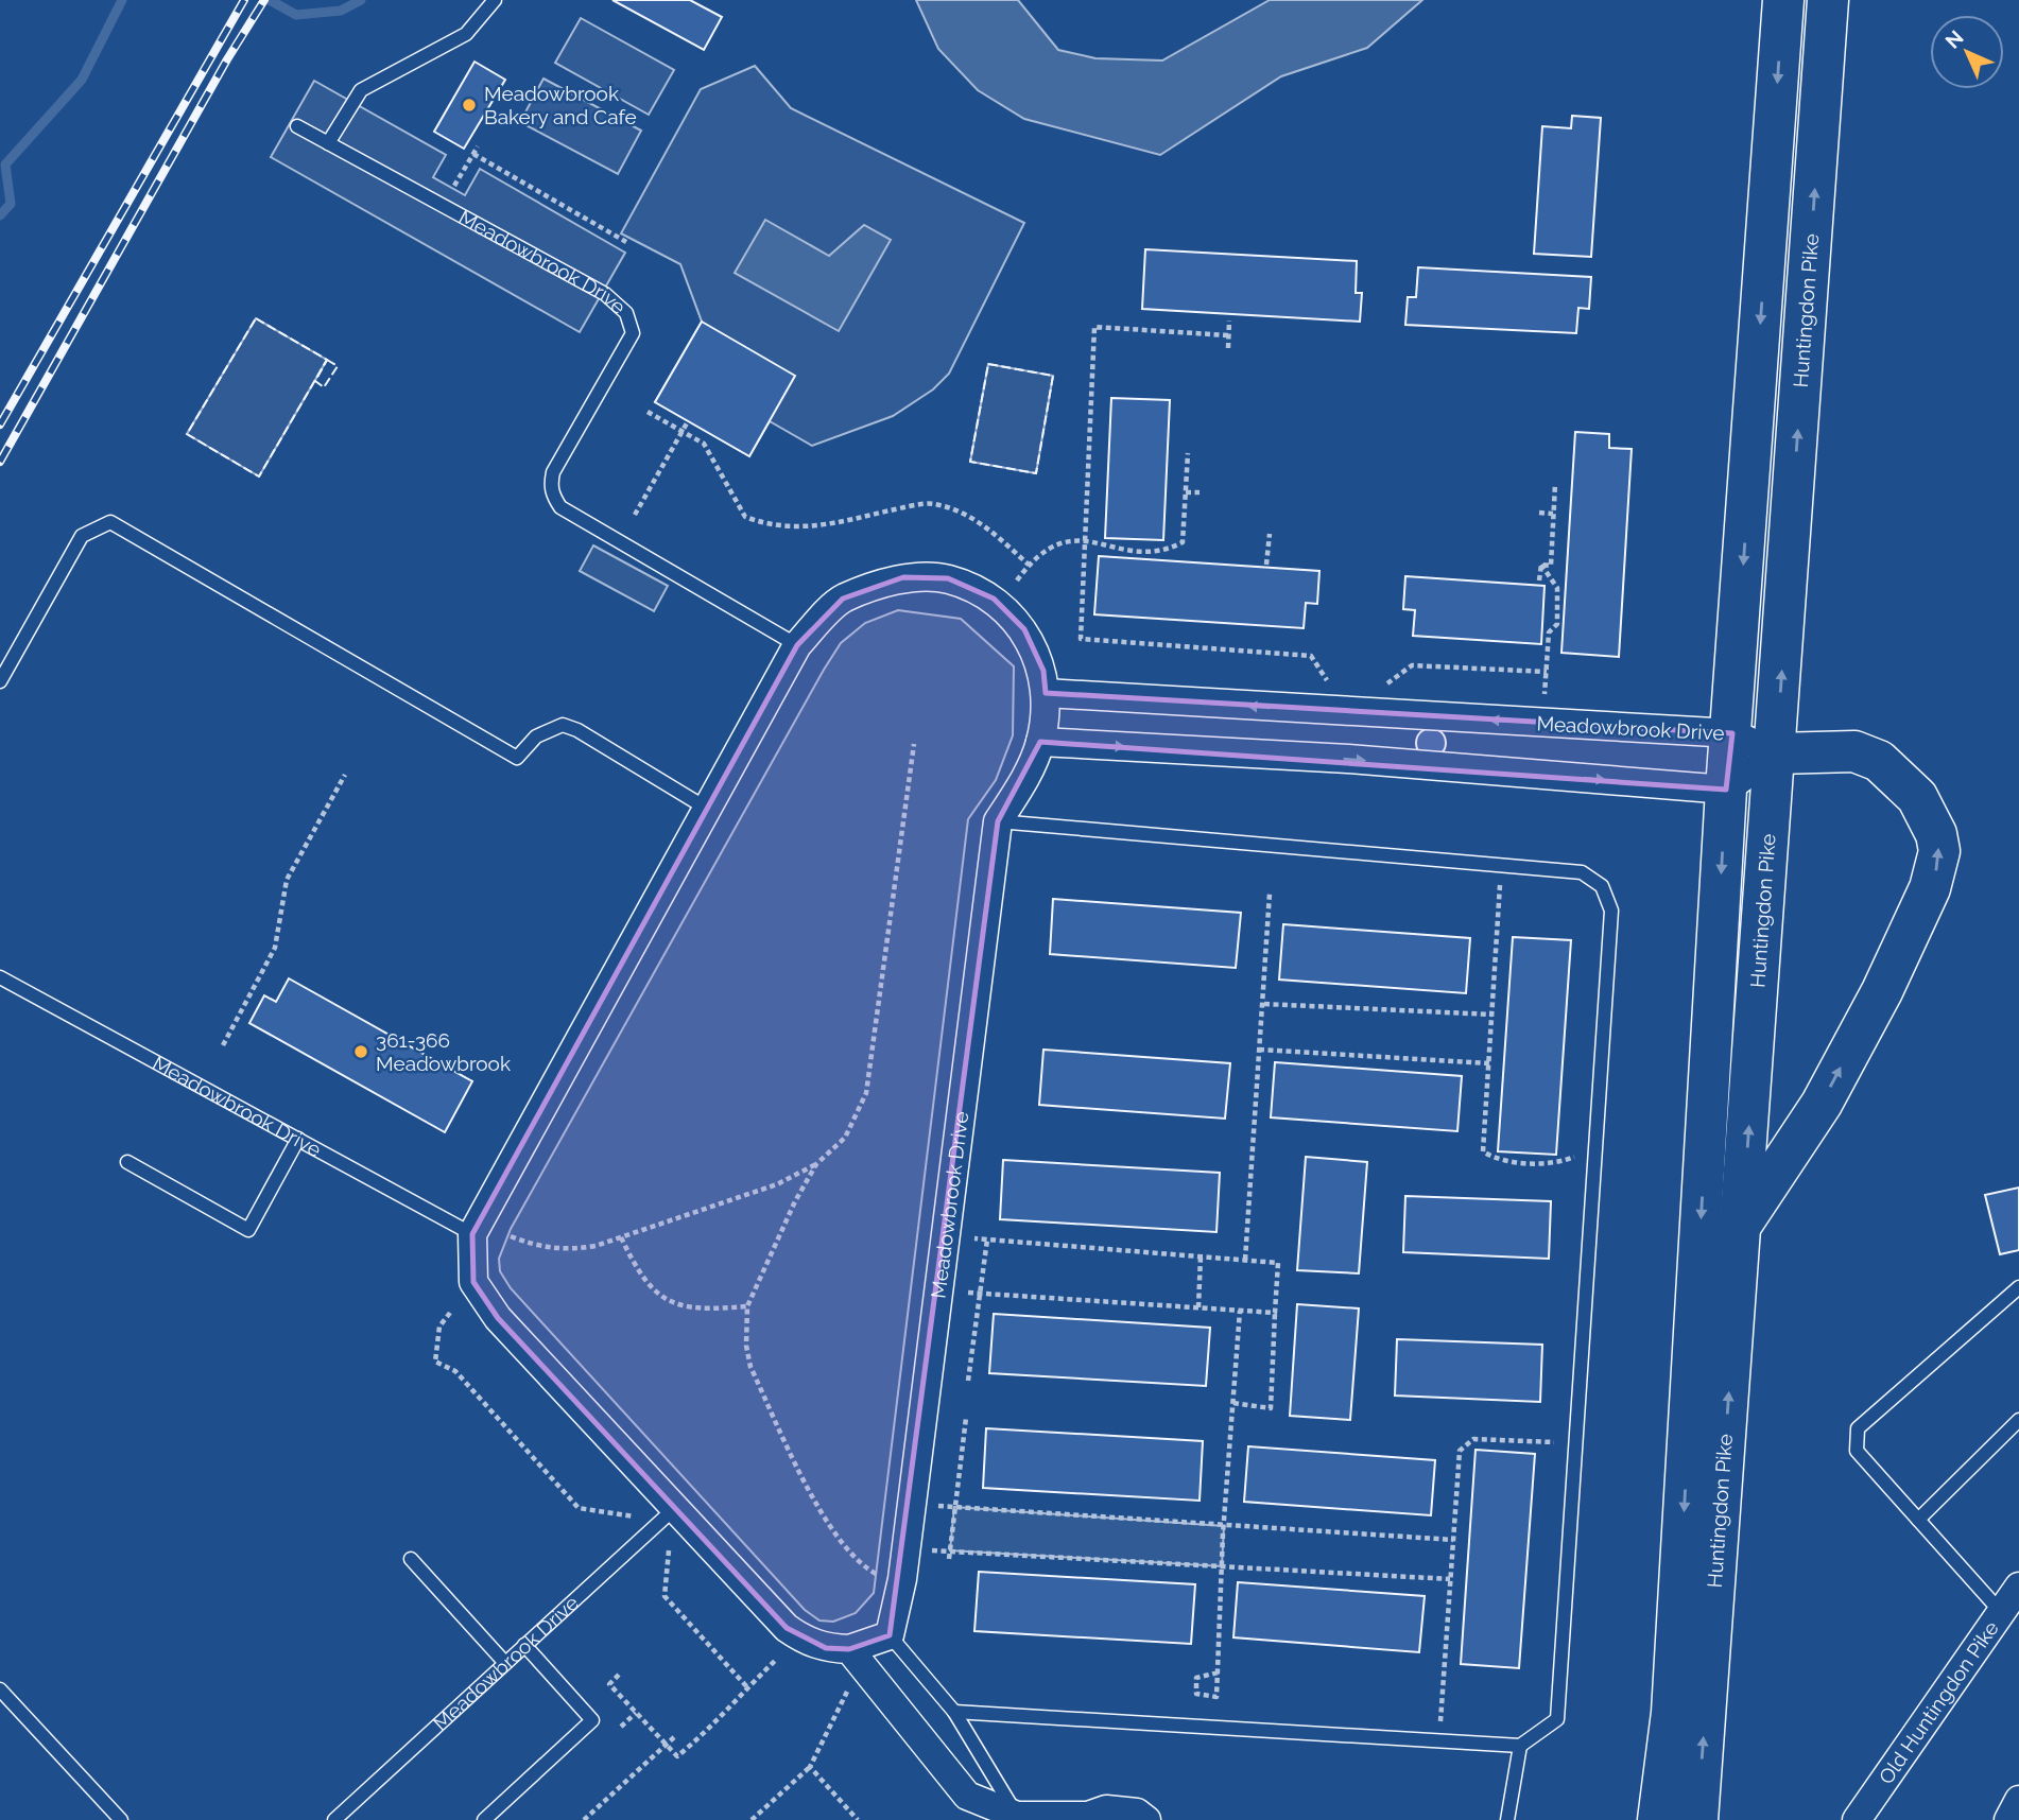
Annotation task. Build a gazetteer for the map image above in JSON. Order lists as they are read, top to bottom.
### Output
{
  "streets": {
    "main road": ["Huntingdon Pike"],
    "street": ["Meadowbrook Drive", "Old Huntingdon Pike"]
  },
  "crossings": [
    ["Meadowbrook Drive", "Huntingdon Pike"]
  ],
  "places": ["Meadowbrook Bakery and Cafe", "361-366 Meadowbrook"],
  "north": "top left"
}
